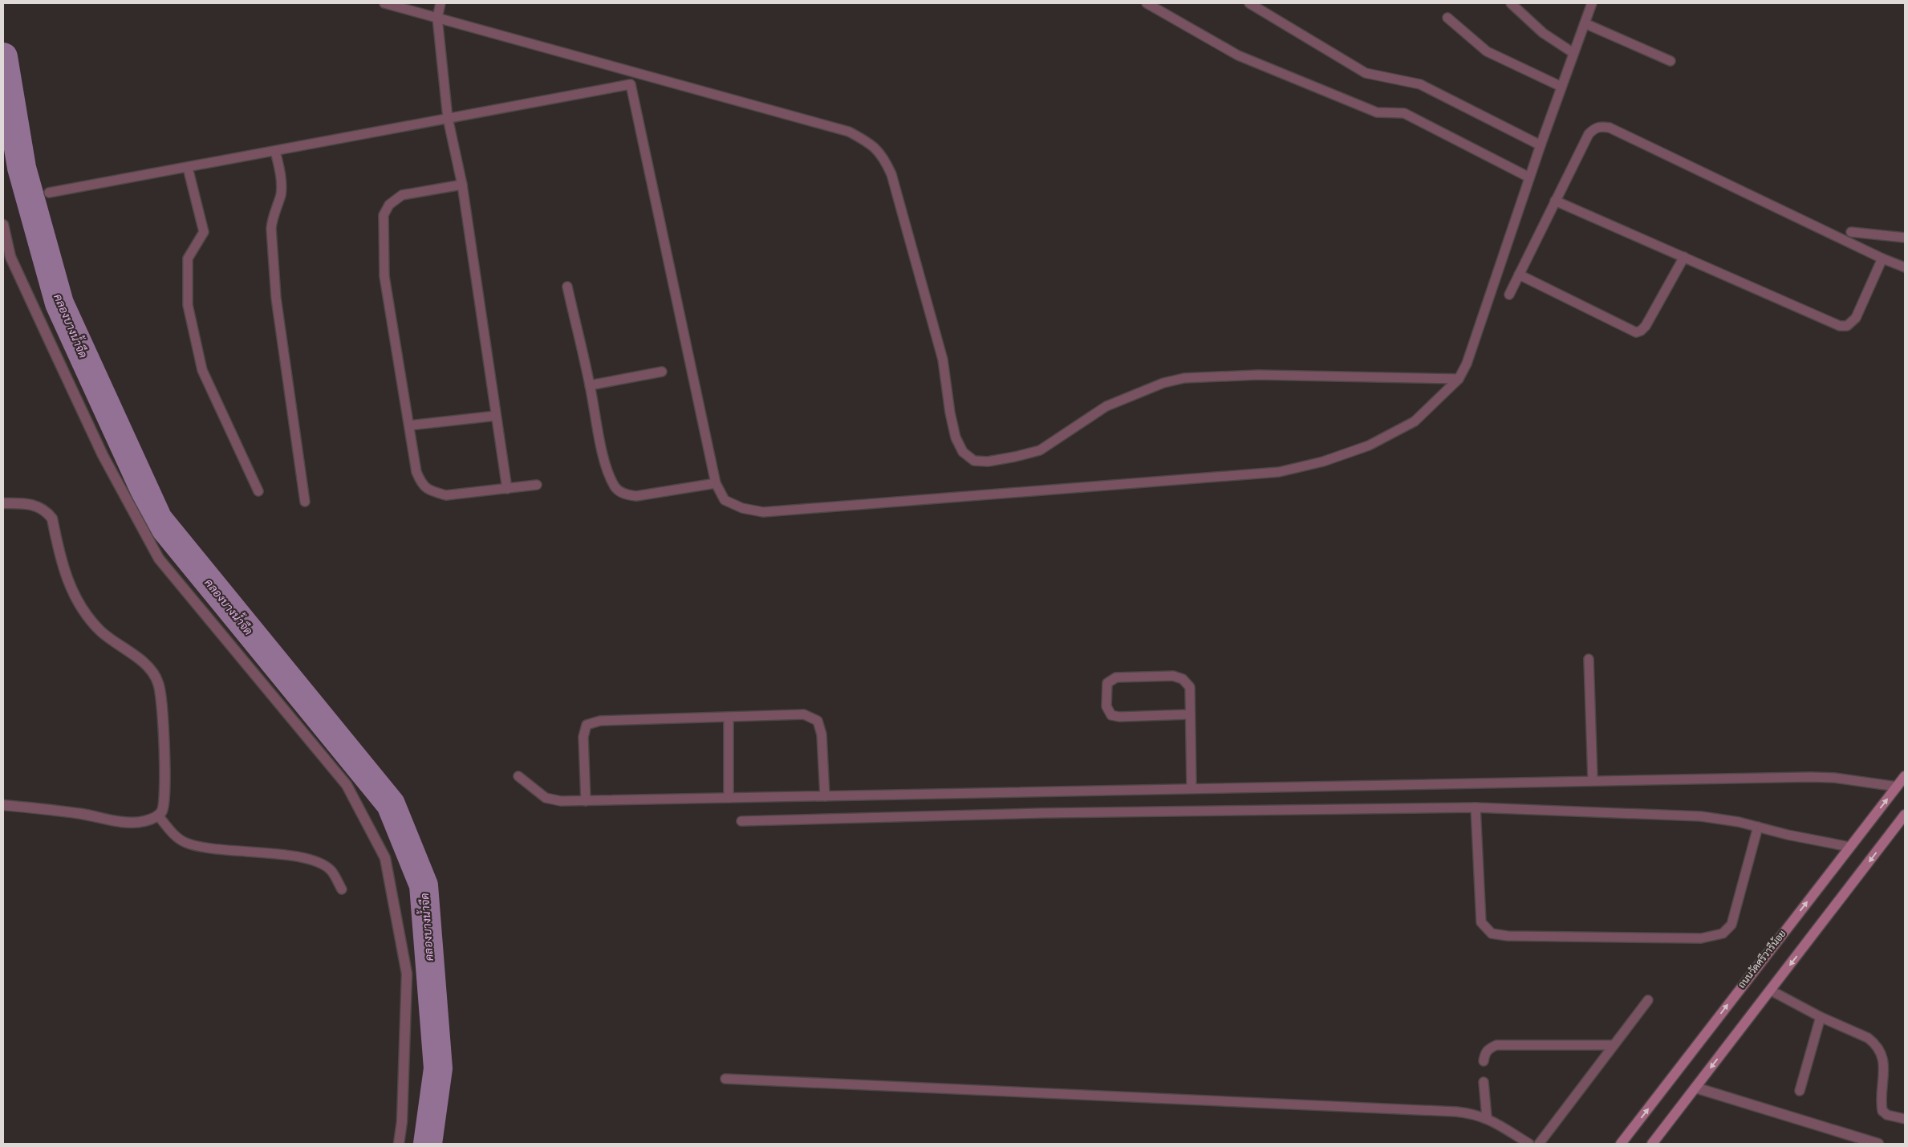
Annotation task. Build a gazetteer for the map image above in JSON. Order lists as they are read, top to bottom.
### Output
{
  "streets": {
    "main road": ["ถนนวัดศรีวารีน้อย"]
  },
  "water": ["คลองบางน้ำจืด"]
}
